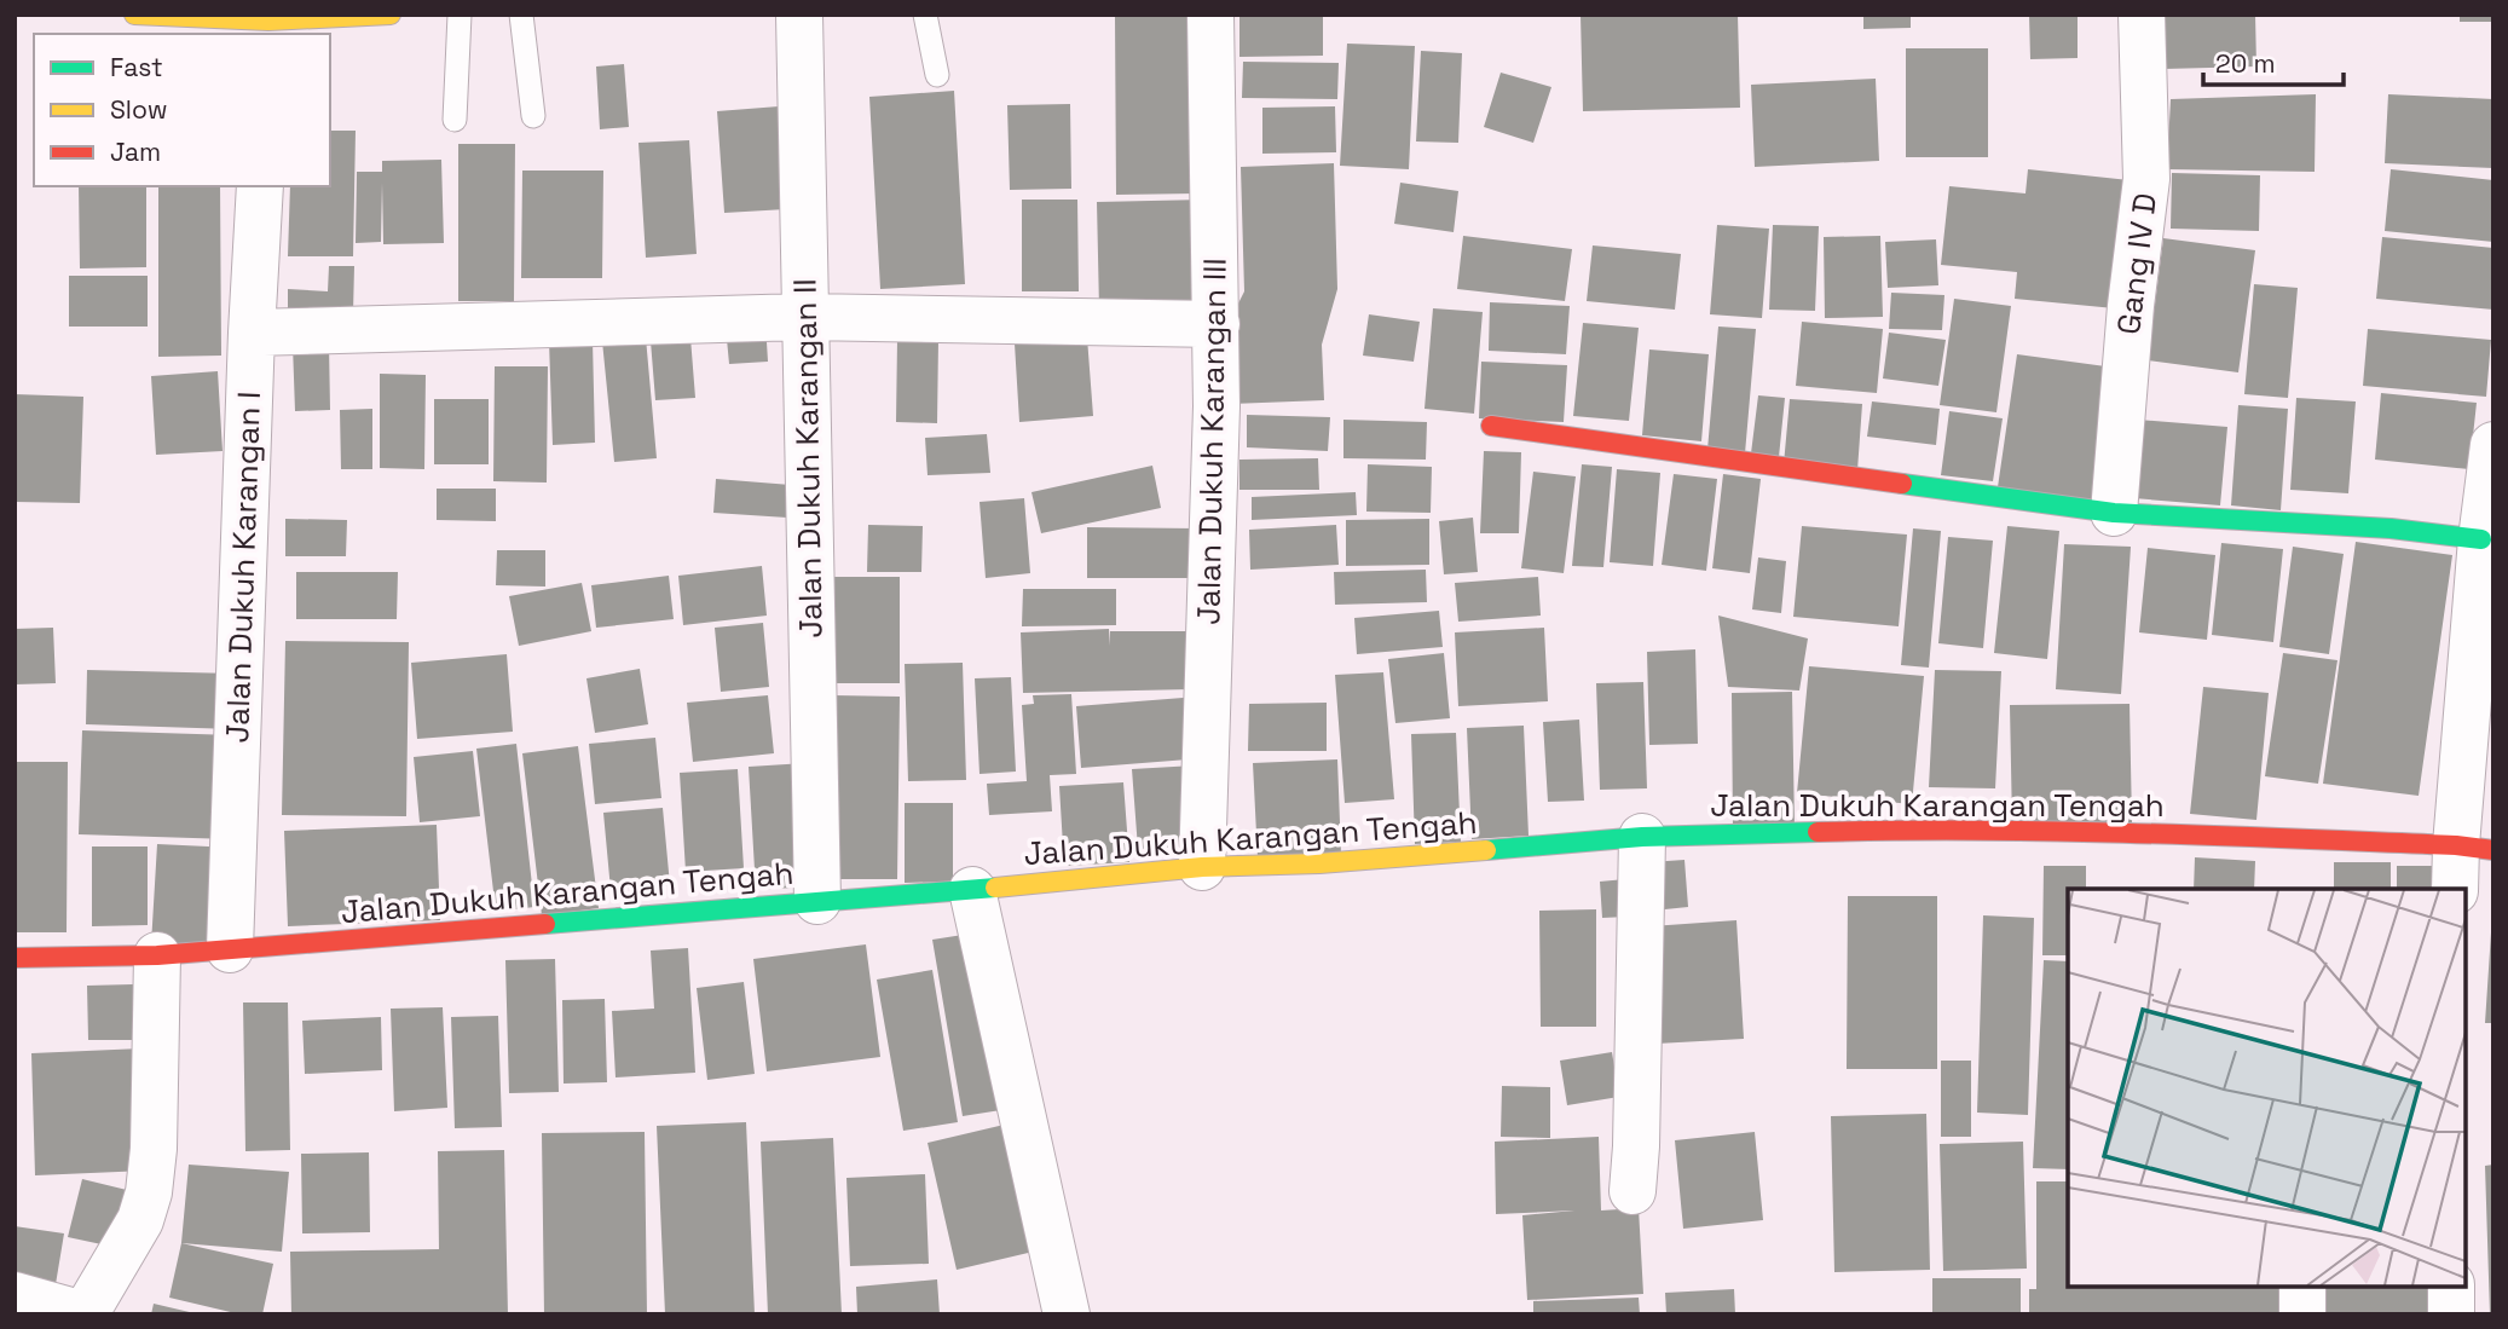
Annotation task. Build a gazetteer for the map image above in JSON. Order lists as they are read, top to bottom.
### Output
{
  "streets": {
    "street": [
      "Gang IV D",
      "Jalan Dukuh Karangan III",
      "Jalan Dukuh Karangan II",
      "Jalan Dukuh Karangan I",
      "Jalan Dukuh Karangan Tengah"
    ]
  },
  "crossings": [
    ["Jalan Dukuh Karangan III", "Jalan Dukuh Karangan Tengah"],
    ["Jalan Dukuh Karangan II", "Jalan Dukuh Karangan Tengah"],
    ["Jalan Dukuh Karangan I", "Jalan Dukuh Karangan Tengah"]
  ],
  "legend": ["Fast", "Slow", "Jam"],
  "scale_bar": "20 m"
}
